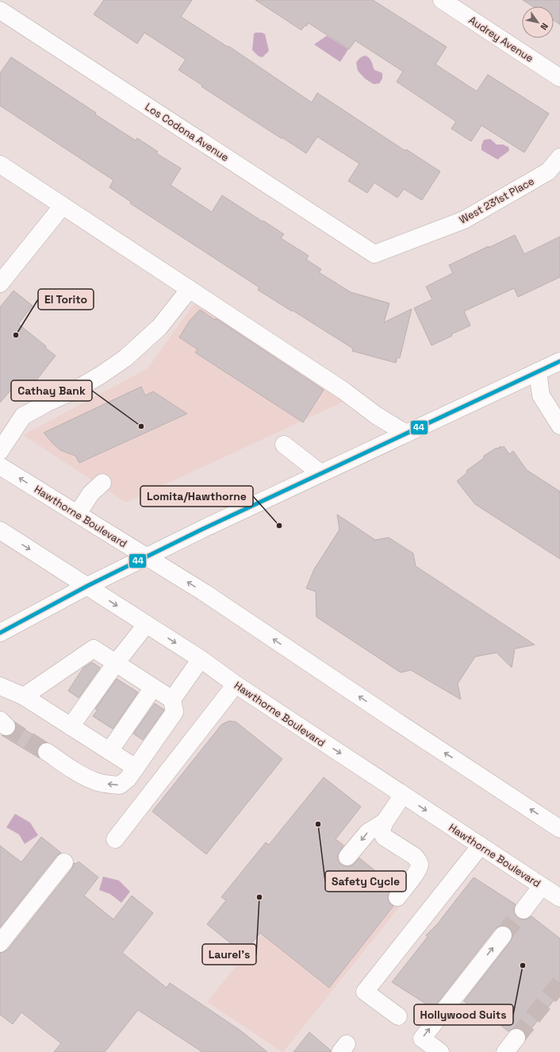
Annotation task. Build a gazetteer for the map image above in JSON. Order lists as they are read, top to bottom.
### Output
{
  "streets": {
    "main road": [
      "Audrey Avenue",
      "Los Codona Avenue",
      "West 231st Place",
      "Hawthorne Boulevard"
    ]
  },
  "crossings": [
    ["Los Codona Avenue", "West 231st Place"]
  ],
  "places": [
    "El Torito",
    "Cathay Bank",
    "Lomita/Hawthorne",
    "Safety Cycle",
    "Laurel's",
    "Hollywood Suits"
  ],
  "lines": ["transit line 44"],
  "north": "bottom right"
}
